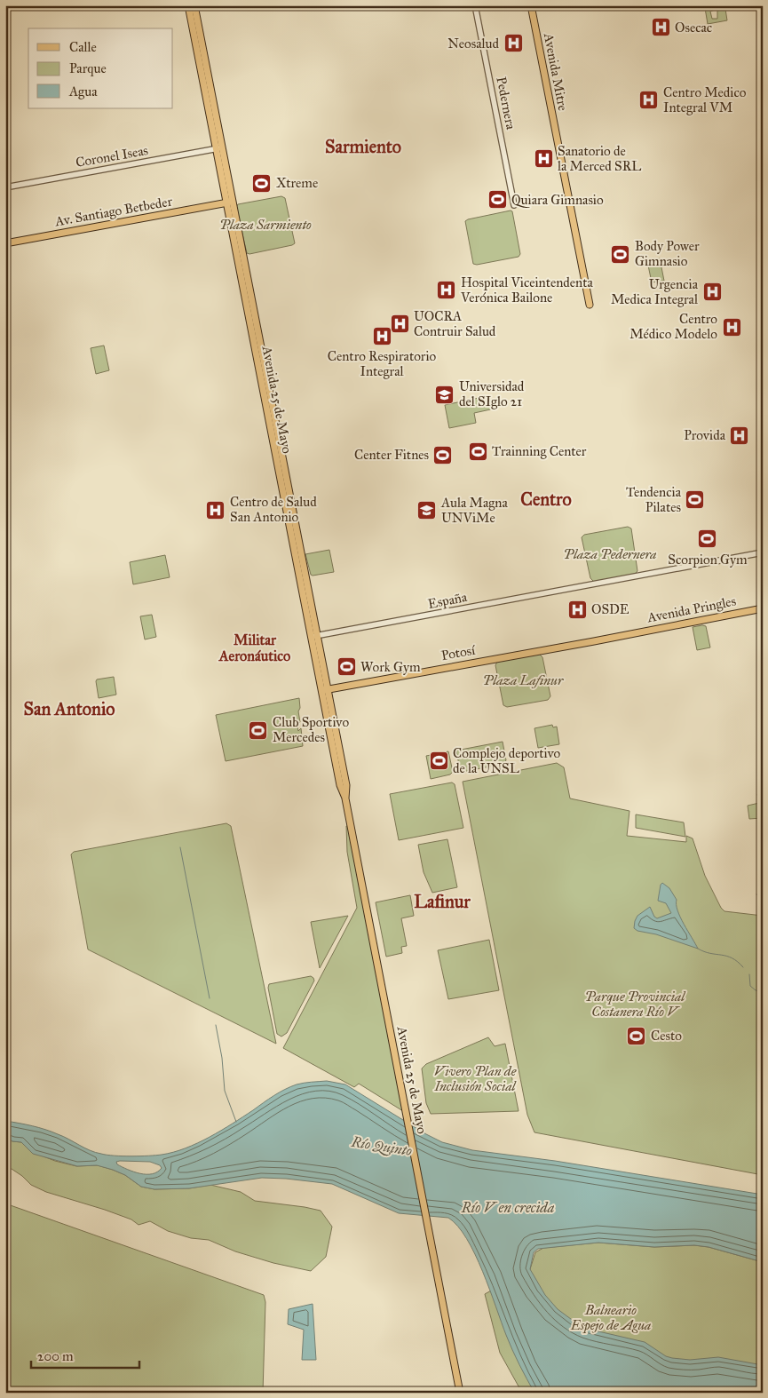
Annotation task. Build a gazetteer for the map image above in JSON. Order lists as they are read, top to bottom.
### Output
{
  "streets": {
    "main road": [
      "Avenida Mitre",
      "Av. Santiago Betbeder",
      "Avenida 25 de Mayo",
      "Avenida Pringles",
      "Potosí"
    ],
    "street": ["Pedernera", "Coronel Iseas", "España"]
  },
  "crossings": [
    ["Coronel Iseas", "Avenida 25 de Mayo"],
    ["Av. Santiago Betbeder", "Avenida 25 de Mayo"],
    ["Avenida 25 de Mayo", "España"],
    ["Avenida 25 de Mayo", "Potosí"],
    ["Avenida Pringles", "Potosí"]
  ],
  "districts": [
    "Sarmiento",
    "Centro",
    "Militar Aeronáutico",
    "San Antonio",
    "Lafinur"
  ],
  "water": ["Río Quinto", "Río V en crecida"],
  "parks": [
    "Plaza Sarmiento",
    "Plaza Pedernera",
    "Plaza Lafinur",
    "Parque Provincial Costanera Río V",
    "Vivero Plan de Inclusión Social",
    "Balneario Espejo de Agua"
  ],
  "places": {
    "hospital": [
      "Osecac",
      "Neosalud",
      "Centro Medico Integral VM",
      "Sanatorio de la Merced SRL",
      "Hospital Viceintendenta Verónica Bailone",
      "Urgencia Medica Integral",
      "UOCRA Contruir Salud",
      "Centro Médico Modelo",
      "Centro Respiratorio Integral",
      "Provida",
      "Centro de Salud San Antonio",
      "OSDE"
    ],
    "sports": [
      "Xtreme",
      "Quiara Gimnasio",
      "Body Power Gimnasio",
      "Trainning Center",
      "Center Fitnes",
      "Tendencia Pilates",
      "Scorpion Gym",
      "Work Gym",
      "Club Sportivo Mercedes",
      "Complejo deportivo de la UNSL",
      "Cesto"
    ],
    "school or university": ["Universidad del SIglo 21", "Aula Magna UNViMe"]
  },
  "legend": ["Calle", "Parque", "Agua"],
  "scale_bar": "200 m"
}
